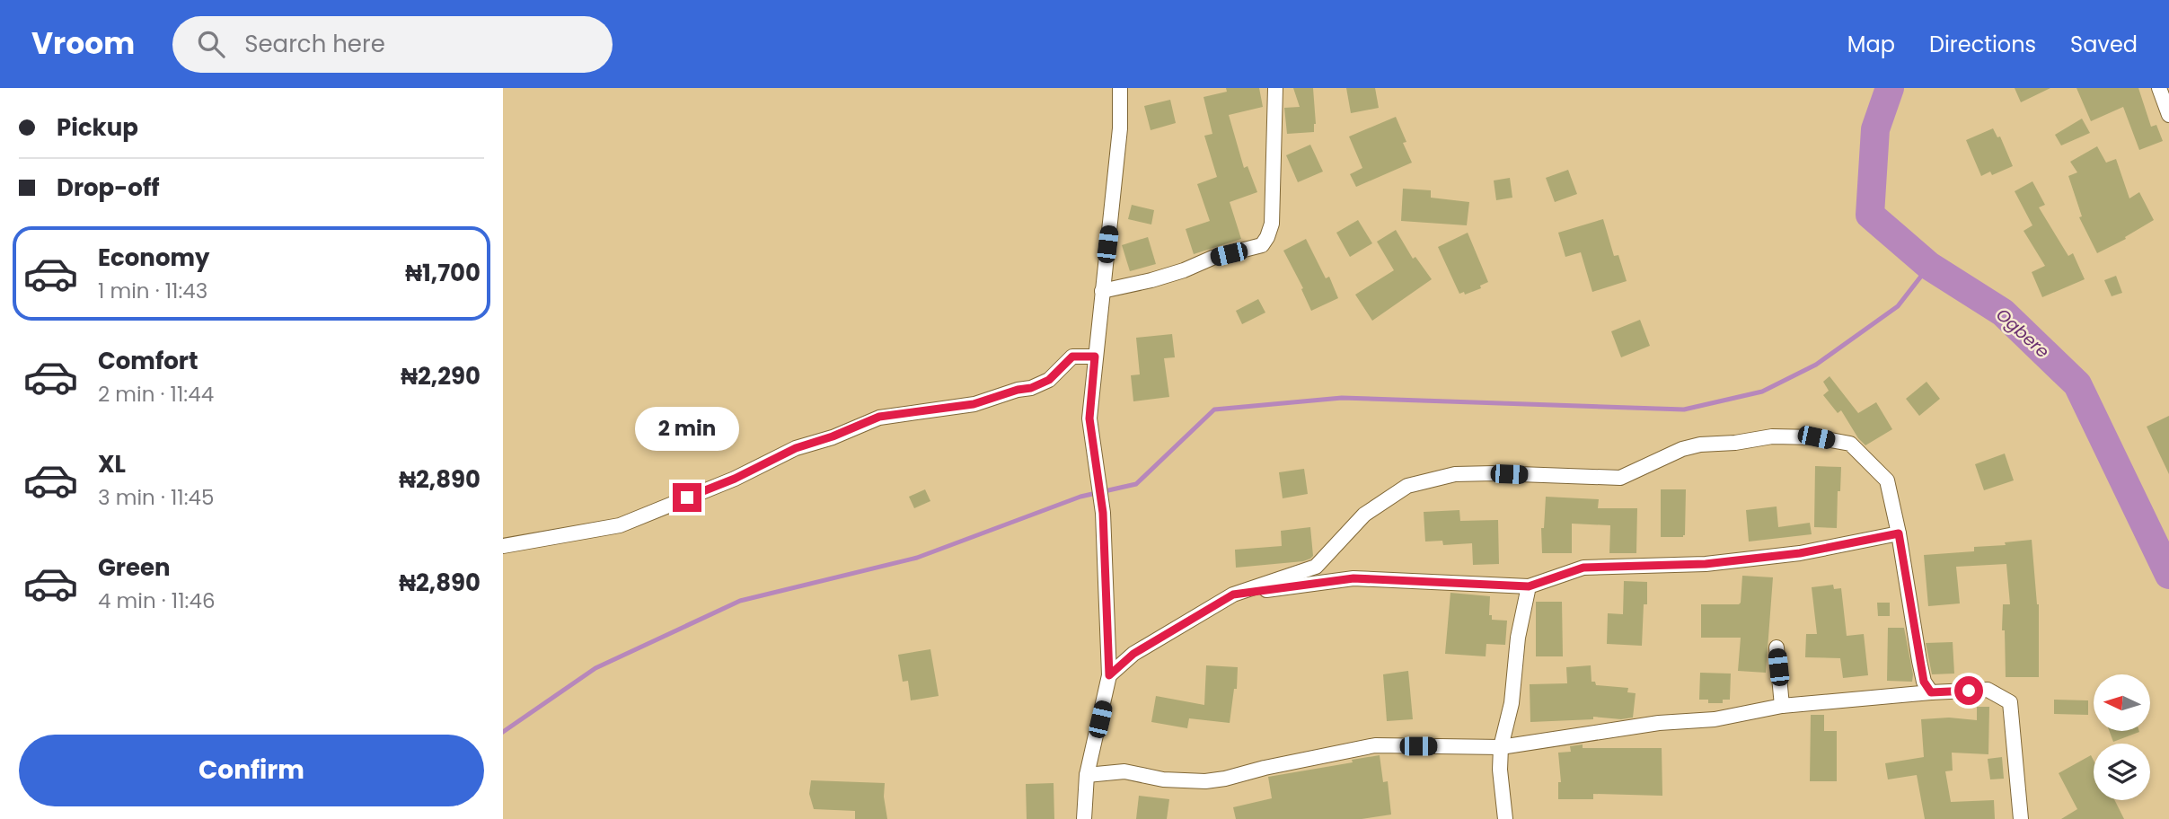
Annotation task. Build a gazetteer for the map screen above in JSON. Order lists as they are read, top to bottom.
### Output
{
  "water": ["Ogbere"],
  "north": "left",
  "page": {
    "header": "Vroom",
    "search": "Search here",
    "nav": ["Map", "Directions", "Saved"],
    "banner": ["Pickup", "Drop-off"],
    "list": [
      {
        "name": "Economy",
        "note": "1 min · 11:43",
        "value": "₦1,700"
      },
      {
        "name": "Comfort",
        "note": "2 min · 11:44",
        "value": "₦2,290"
      },
      {
        "name": "XL",
        "note": "3 min · 11:45",
        "value": "₦2,890"
      },
      {
        "name": "Green",
        "note": "4 min · 11:46",
        "value": "₦2,890"
      }
    ],
    "bubble": "2 min",
    "buttons": "Confirm"
  }
}
